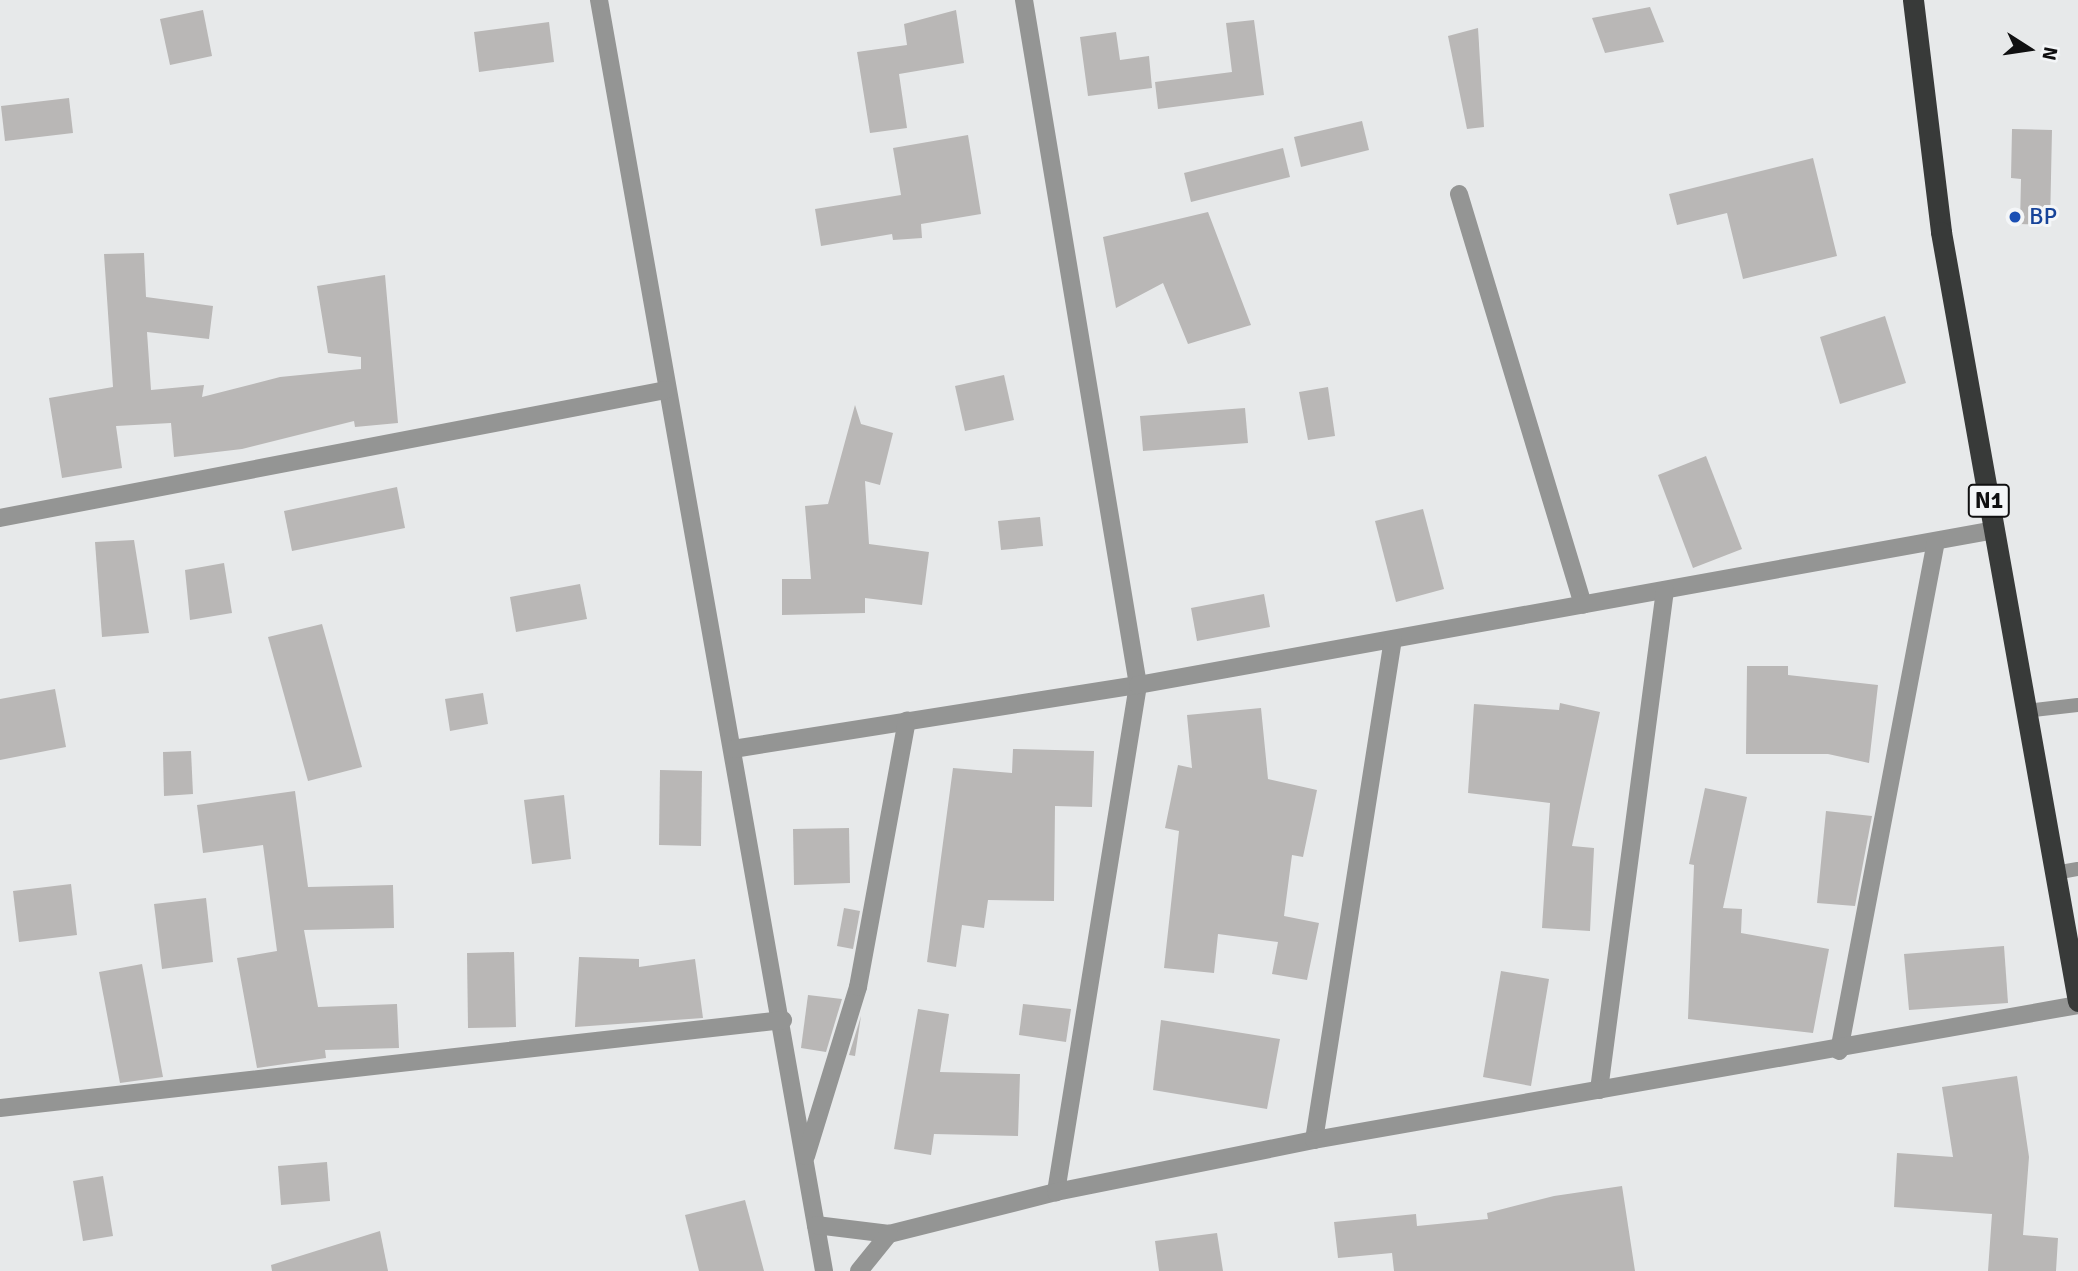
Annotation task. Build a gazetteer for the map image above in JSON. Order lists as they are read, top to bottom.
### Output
{
  "streets": {
    "highway": ["N1"]
  },
  "places": ["BP"],
  "north": "right"
}
